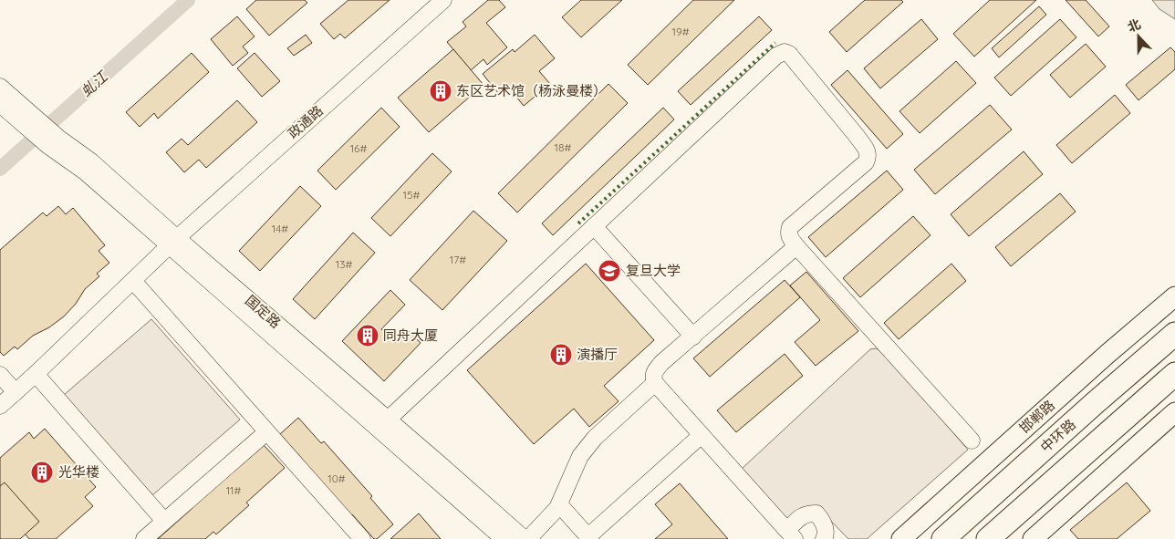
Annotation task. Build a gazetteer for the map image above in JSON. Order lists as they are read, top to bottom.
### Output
{
  "streets": {
    "highway": ["中环路"],
    "main road": ["邯郸路"],
    "street": ["政通路", "国定路"]
  },
  "crossings": [
    ["政通路", "国定路"]
  ],
  "water": ["虬江"],
  "places": {
    "building": [
      "东区艺术馆（杨泳曼楼）",
      "同舟大厦",
      "演播厅",
      "光华楼"
    ],
    "school or university": ["复旦大学"]
  },
  "house_numbers": [
    "19#",
    "18#",
    "16#",
    "15#",
    "14#",
    "17#",
    "13#",
    "10#",
    "11#"
  ],
  "north": "top"
}
